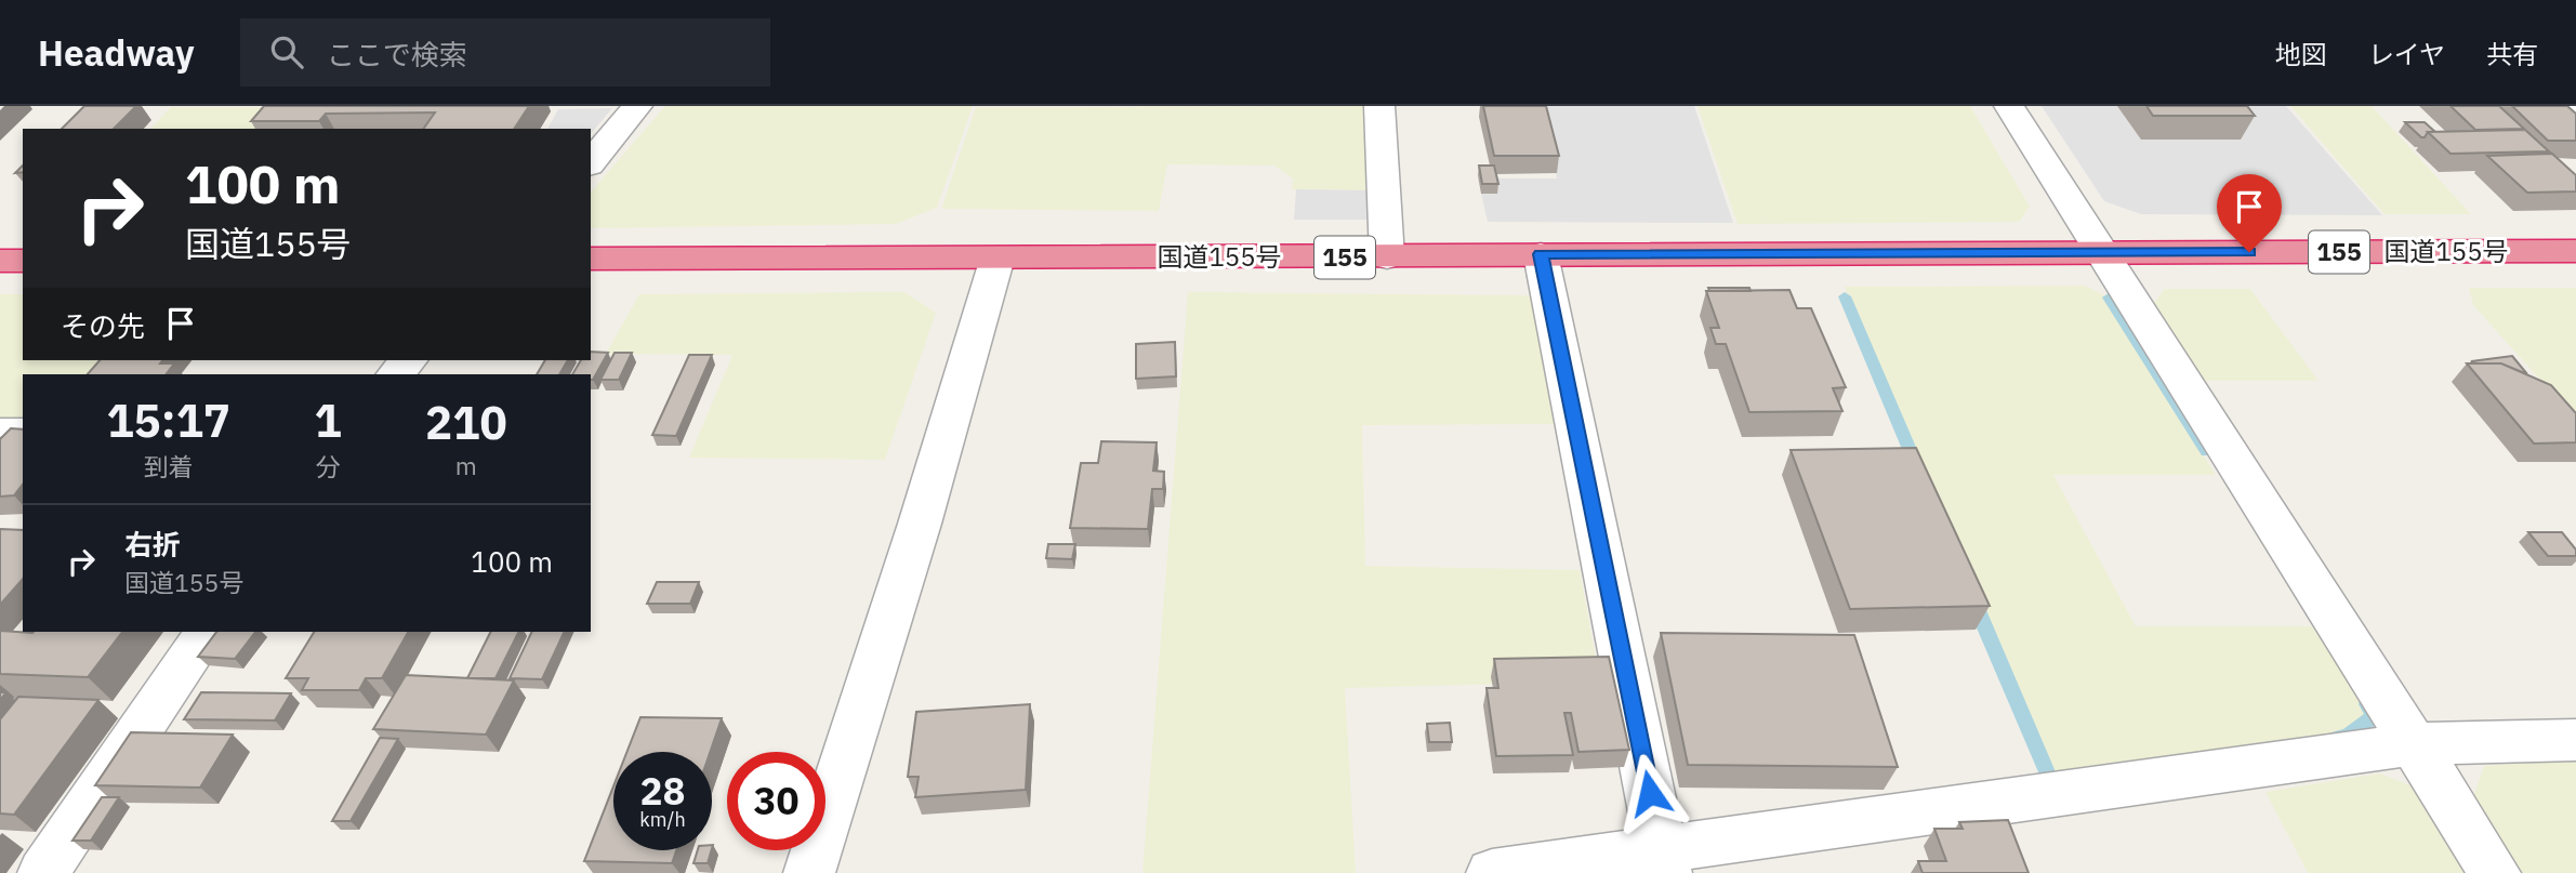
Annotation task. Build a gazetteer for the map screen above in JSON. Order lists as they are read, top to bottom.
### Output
{
  "streets": {
    "highway": ["155", "国道155号"]
  },
  "page": {
    "header": "Headway",
    "search": "ここで検索",
    "nav": ["地図", "レイヤ", "共有"],
    "turn": ["100 m", "国道155号"],
    "then": "その先",
    "eta": [
      "15:17",
      "到着",
      "1",
      "分",
      "210",
      "m"
    ],
    "list": [
      {
        "name": "右折",
        "note": "国道155号",
        "value": "100 m"
      }
    ],
    "speed": "28 km/h",
    "limit": "30"
  }
}
